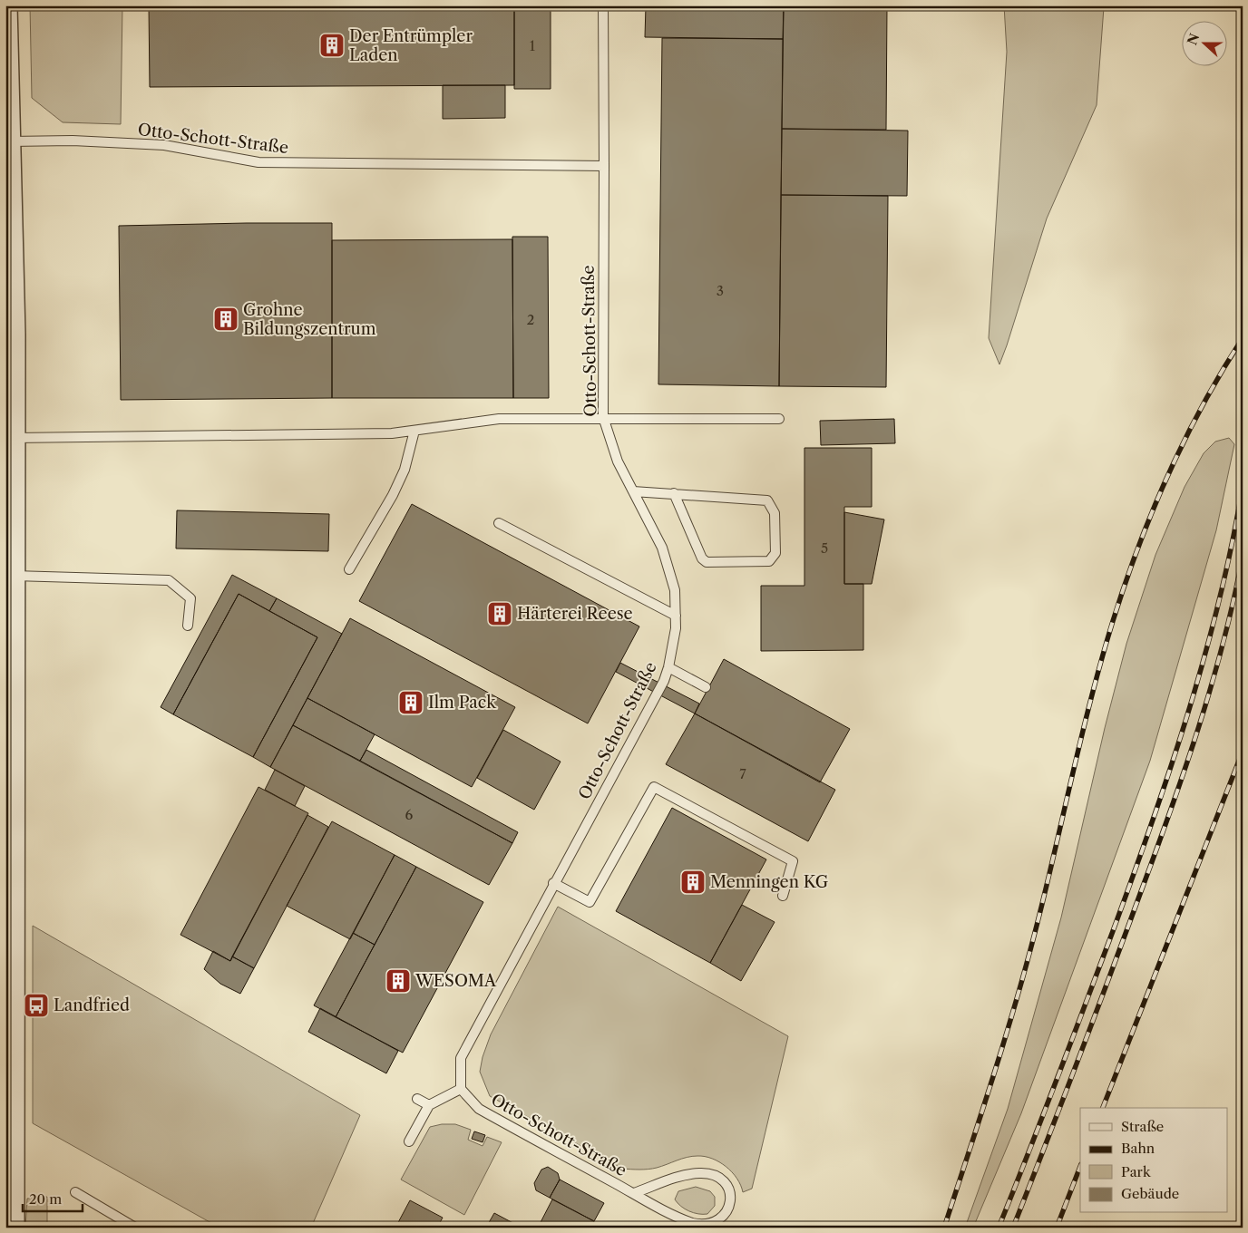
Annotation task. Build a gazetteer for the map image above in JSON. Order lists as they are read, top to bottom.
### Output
{
  "streets": {
    "lane": ["Otto-Schott-Straße"]
  },
  "places": {
    "building": [
      "Der Entrümpler Laden",
      "Grohne Bildungszentrum",
      "Härterei Reese",
      "Ilm Pack",
      "Menningen KG",
      "WESOMA"
    ],
    "bus stop": ["Landfried"]
  },
  "house_numbers": [
    "1",
    "3",
    "2",
    "5",
    "7",
    "6"
  ],
  "legend": [
    "Straße",
    "Bahn",
    "Park",
    "Gebäude"
  ],
  "scale_bar": "20 m",
  "north": "left"
}
